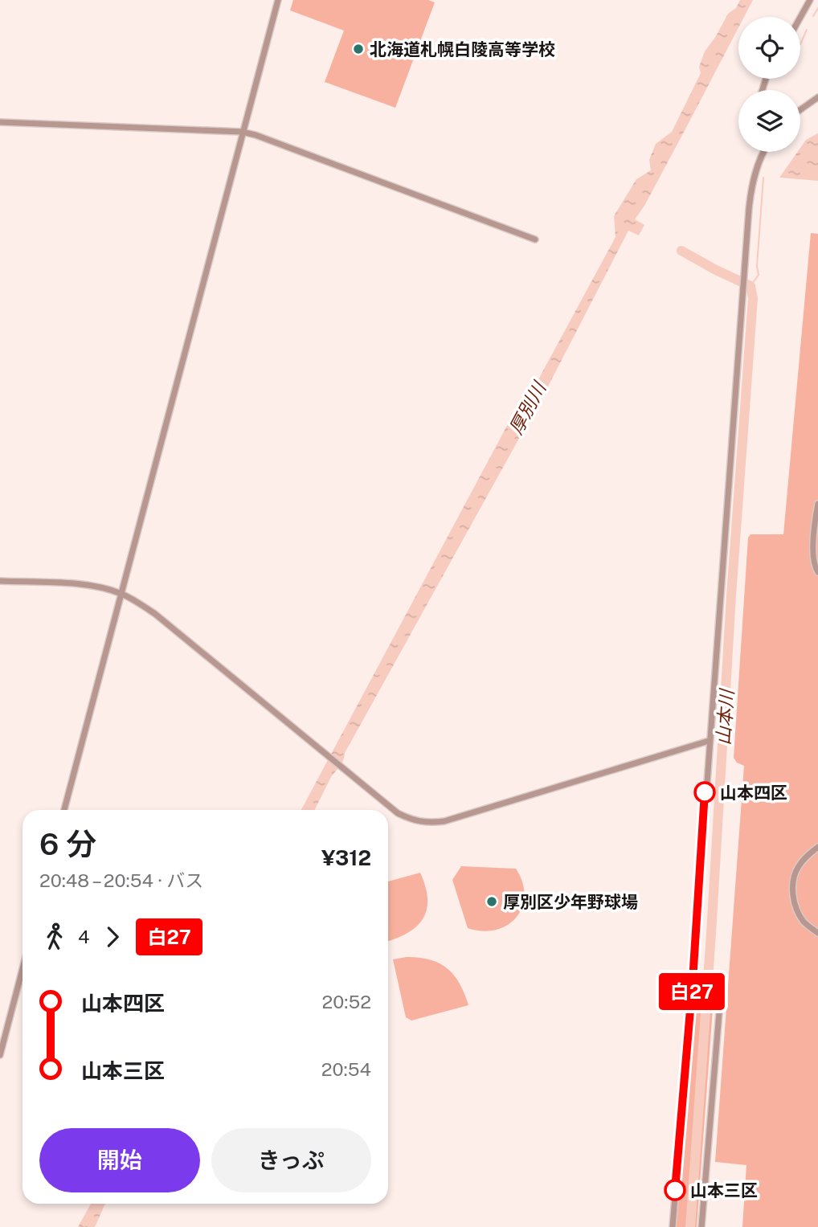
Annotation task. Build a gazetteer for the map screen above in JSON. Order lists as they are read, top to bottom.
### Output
{
  "water": ["厚別川", "山本川"],
  "places": [
    "北海道札幌白陵高等学校",
    "山本四区",
    "厚別区少年野球場",
    "山本三区"
  ],
  "lines": ["bus line 白27"],
  "page": {
    "on_map": "白27",
    "heading": ["6 分", "20:48 – 20:54 · バス", "¥312"],
    "legs": ["4", "白27"],
    "list": [
      {
        "name": "山本四区",
        "value": "20:52"
      },
      {
        "name": "山本三区",
        "value": "20:54"
      }
    ],
    "buttons": ["開始", "きっぷ"]
  }
}
